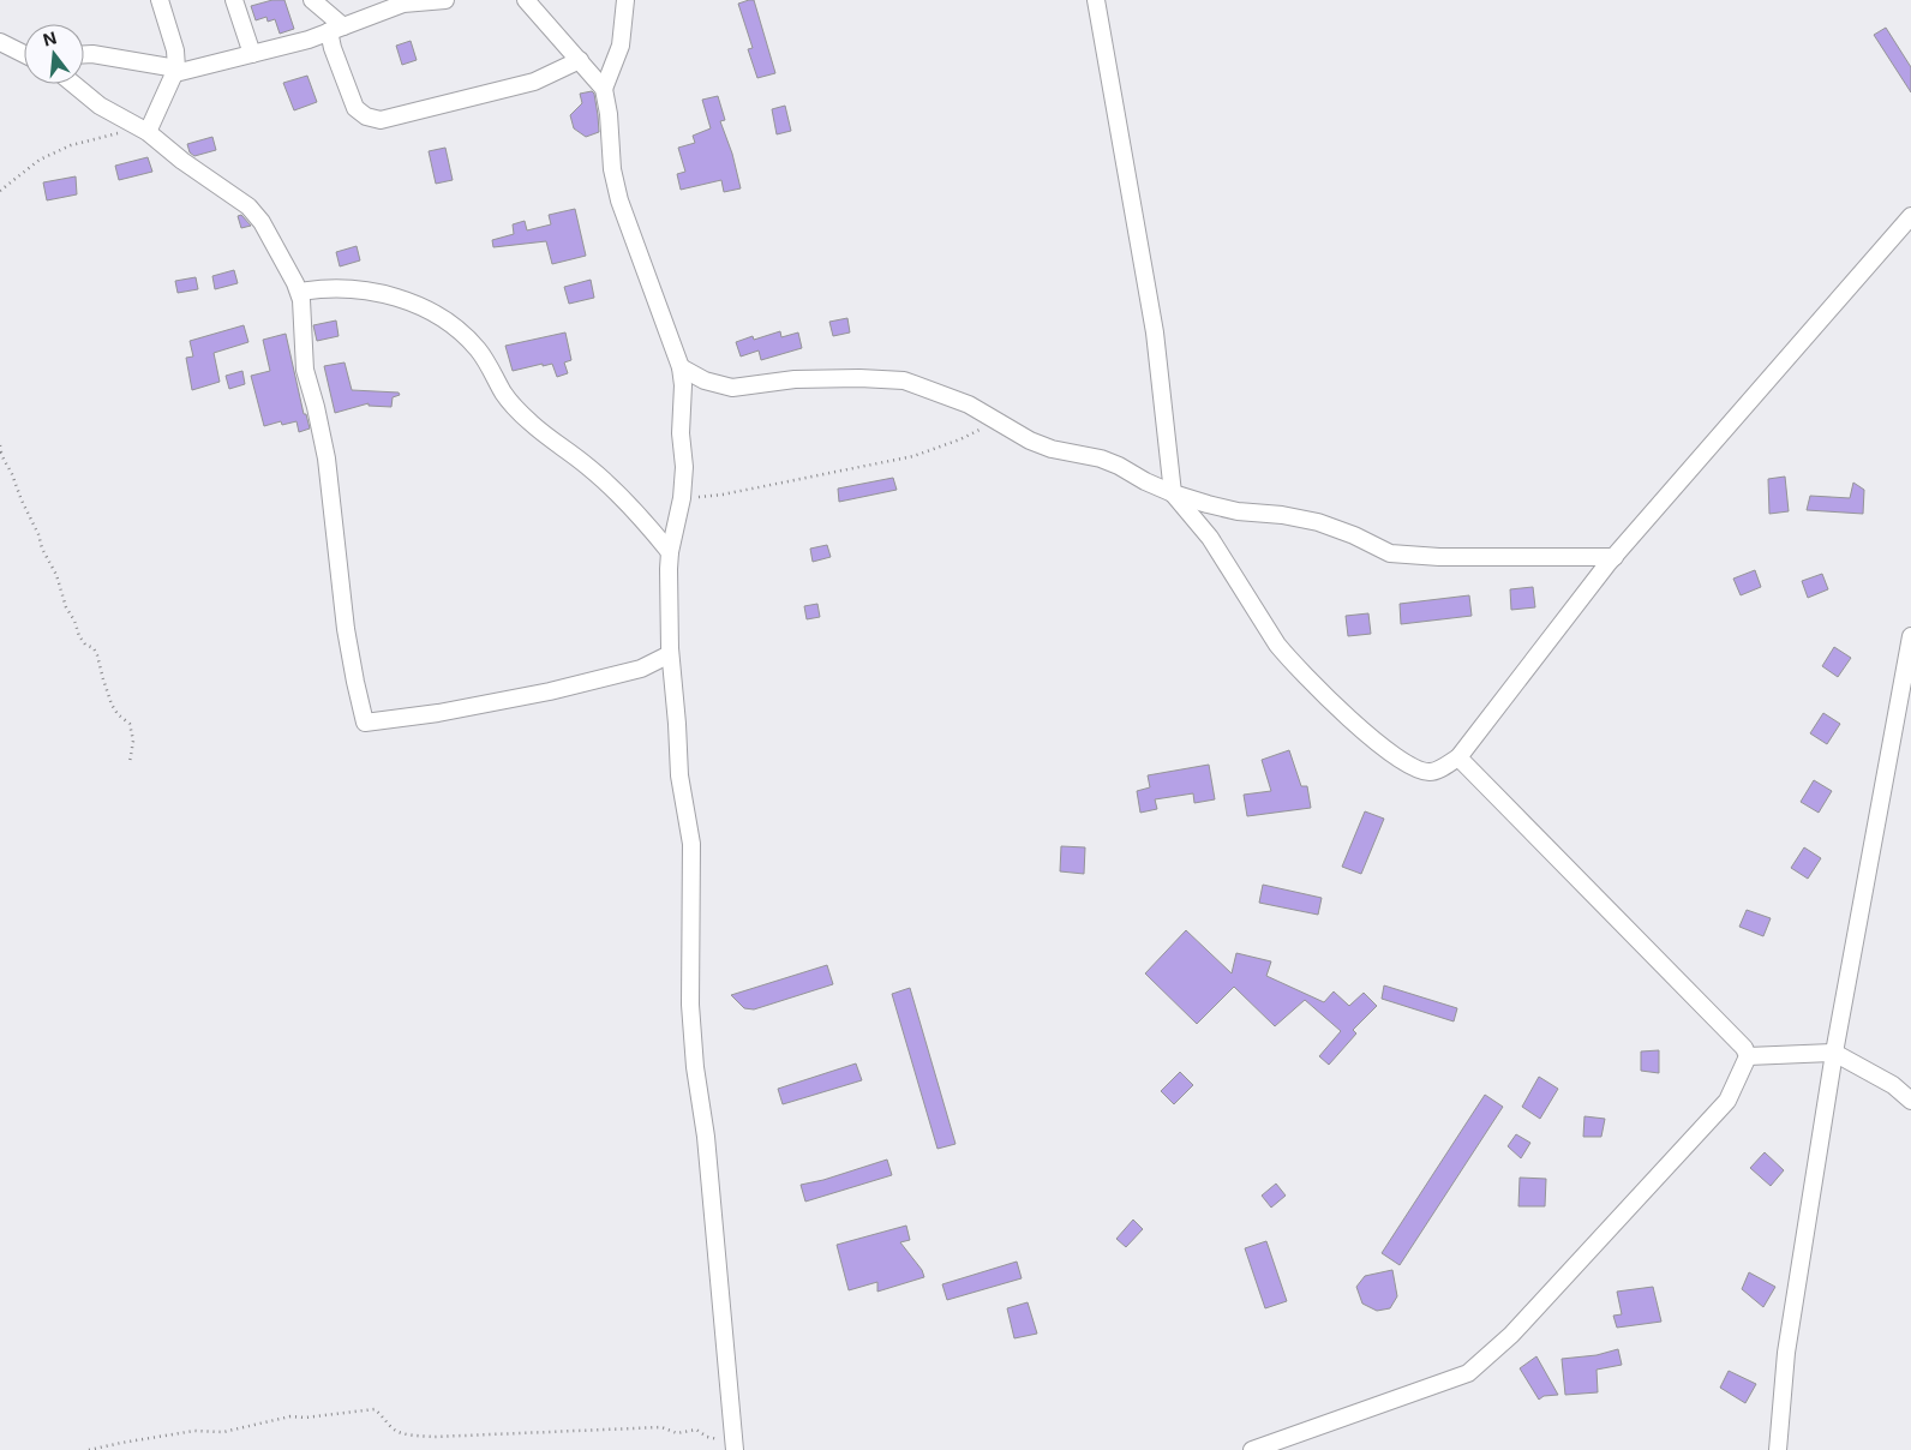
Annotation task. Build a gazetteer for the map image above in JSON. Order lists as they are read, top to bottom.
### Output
{
  "north": "top"
}
